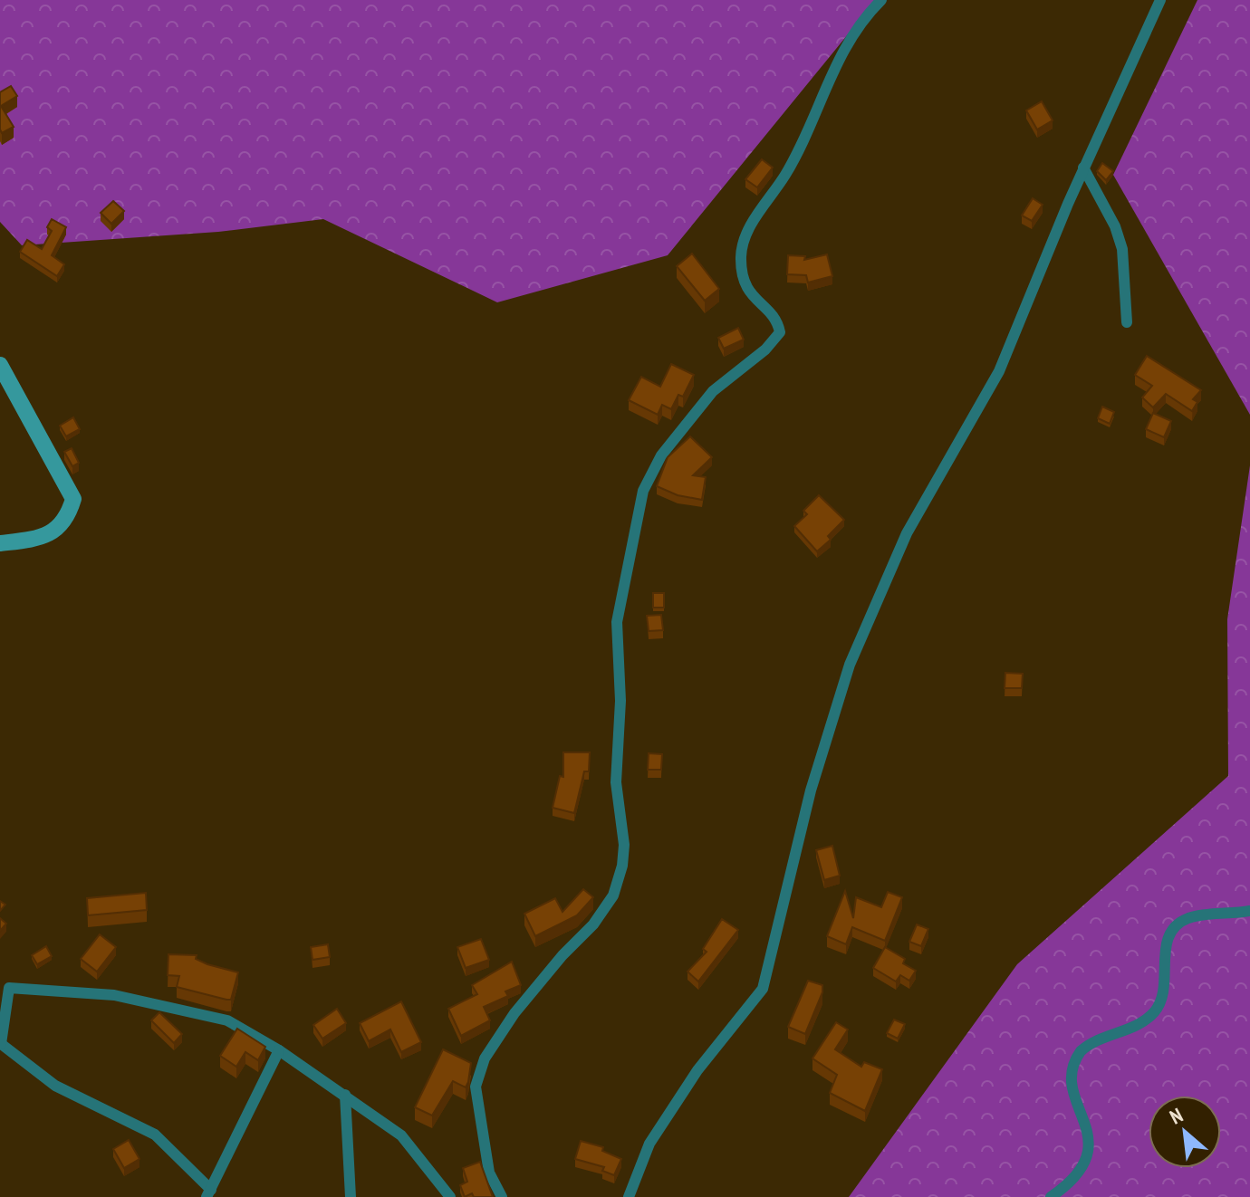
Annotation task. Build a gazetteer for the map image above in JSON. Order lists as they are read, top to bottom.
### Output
{
  "north": "top left"
}
